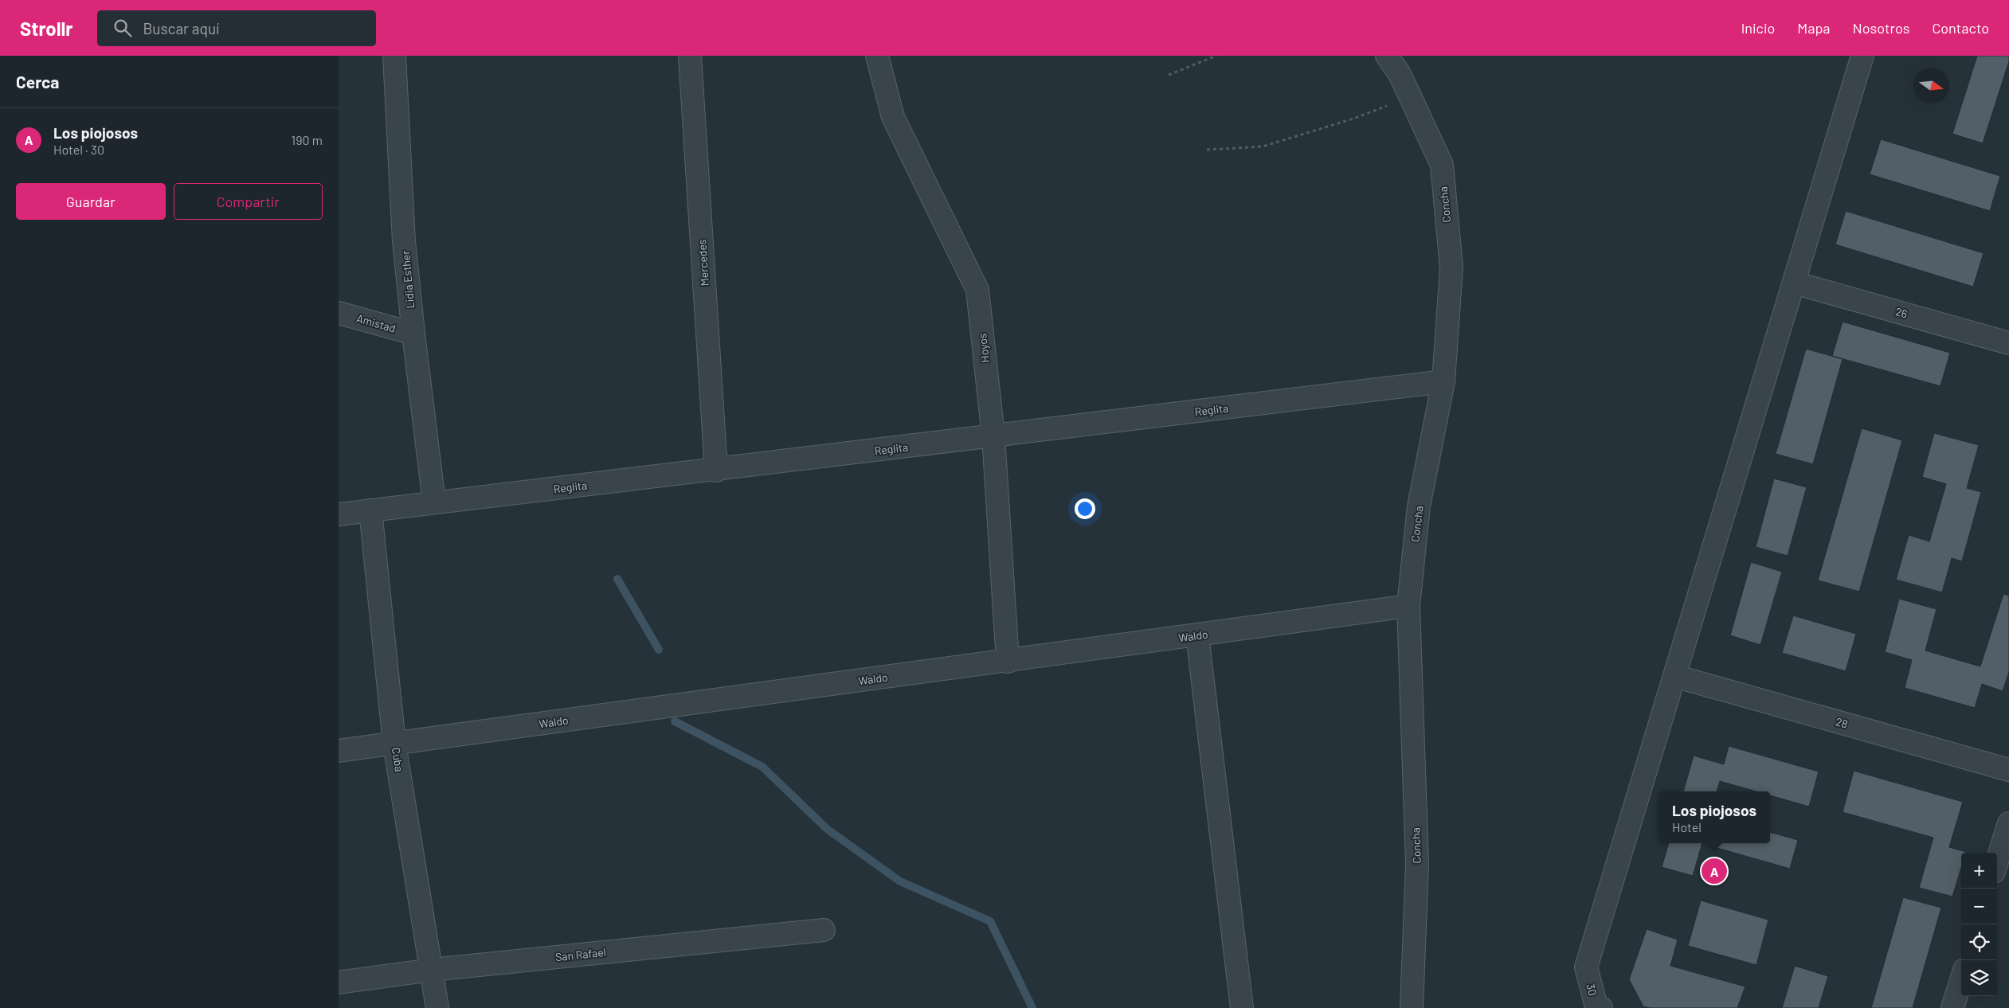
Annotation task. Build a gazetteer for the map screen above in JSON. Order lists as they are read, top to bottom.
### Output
{
  "streets": {
    "street": [
      "Concha",
      "Mercedes",
      "Lidia Esther",
      "26",
      "Amistad",
      "Hoyos",
      "Reglita",
      "Waldo",
      "28",
      "Cuba",
      "San Rafael",
      "30"
    ]
  },
  "crossings": [
    ["Concha", "Reglita"],
    ["Concha", "Waldo"],
    ["Mercedes", "Reglita"],
    ["Lidia Esther", "Amistad"],
    ["Lidia Esther", "Reglita"],
    ["Hoyos", "Reglita"],
    ["Hoyos", "Waldo"],
    ["Reglita", "Cuba"],
    ["Waldo", "Cuba"],
    ["28", "30"],
    ["Cuba", "San Rafael"]
  ],
  "north": "right",
  "page": {
    "header": "Strollr",
    "search": "Buscar aquí",
    "nav": [
      "Inicio",
      "Mapa",
      "Nosotros",
      "Contacto"
    ],
    "heading": "Cerca",
    "list": [
      {
        "mark": "A",
        "name": "Los piojosos",
        "note": "Hotel · 30",
        "value": "190 m"
      }
    ],
    "buttons": ["Guardar", "Compartir"],
    "popup": ["Los piojosos", "Hotel"],
    "map_buttons": ["+", "−"],
    "pins": "A"
  }
}
